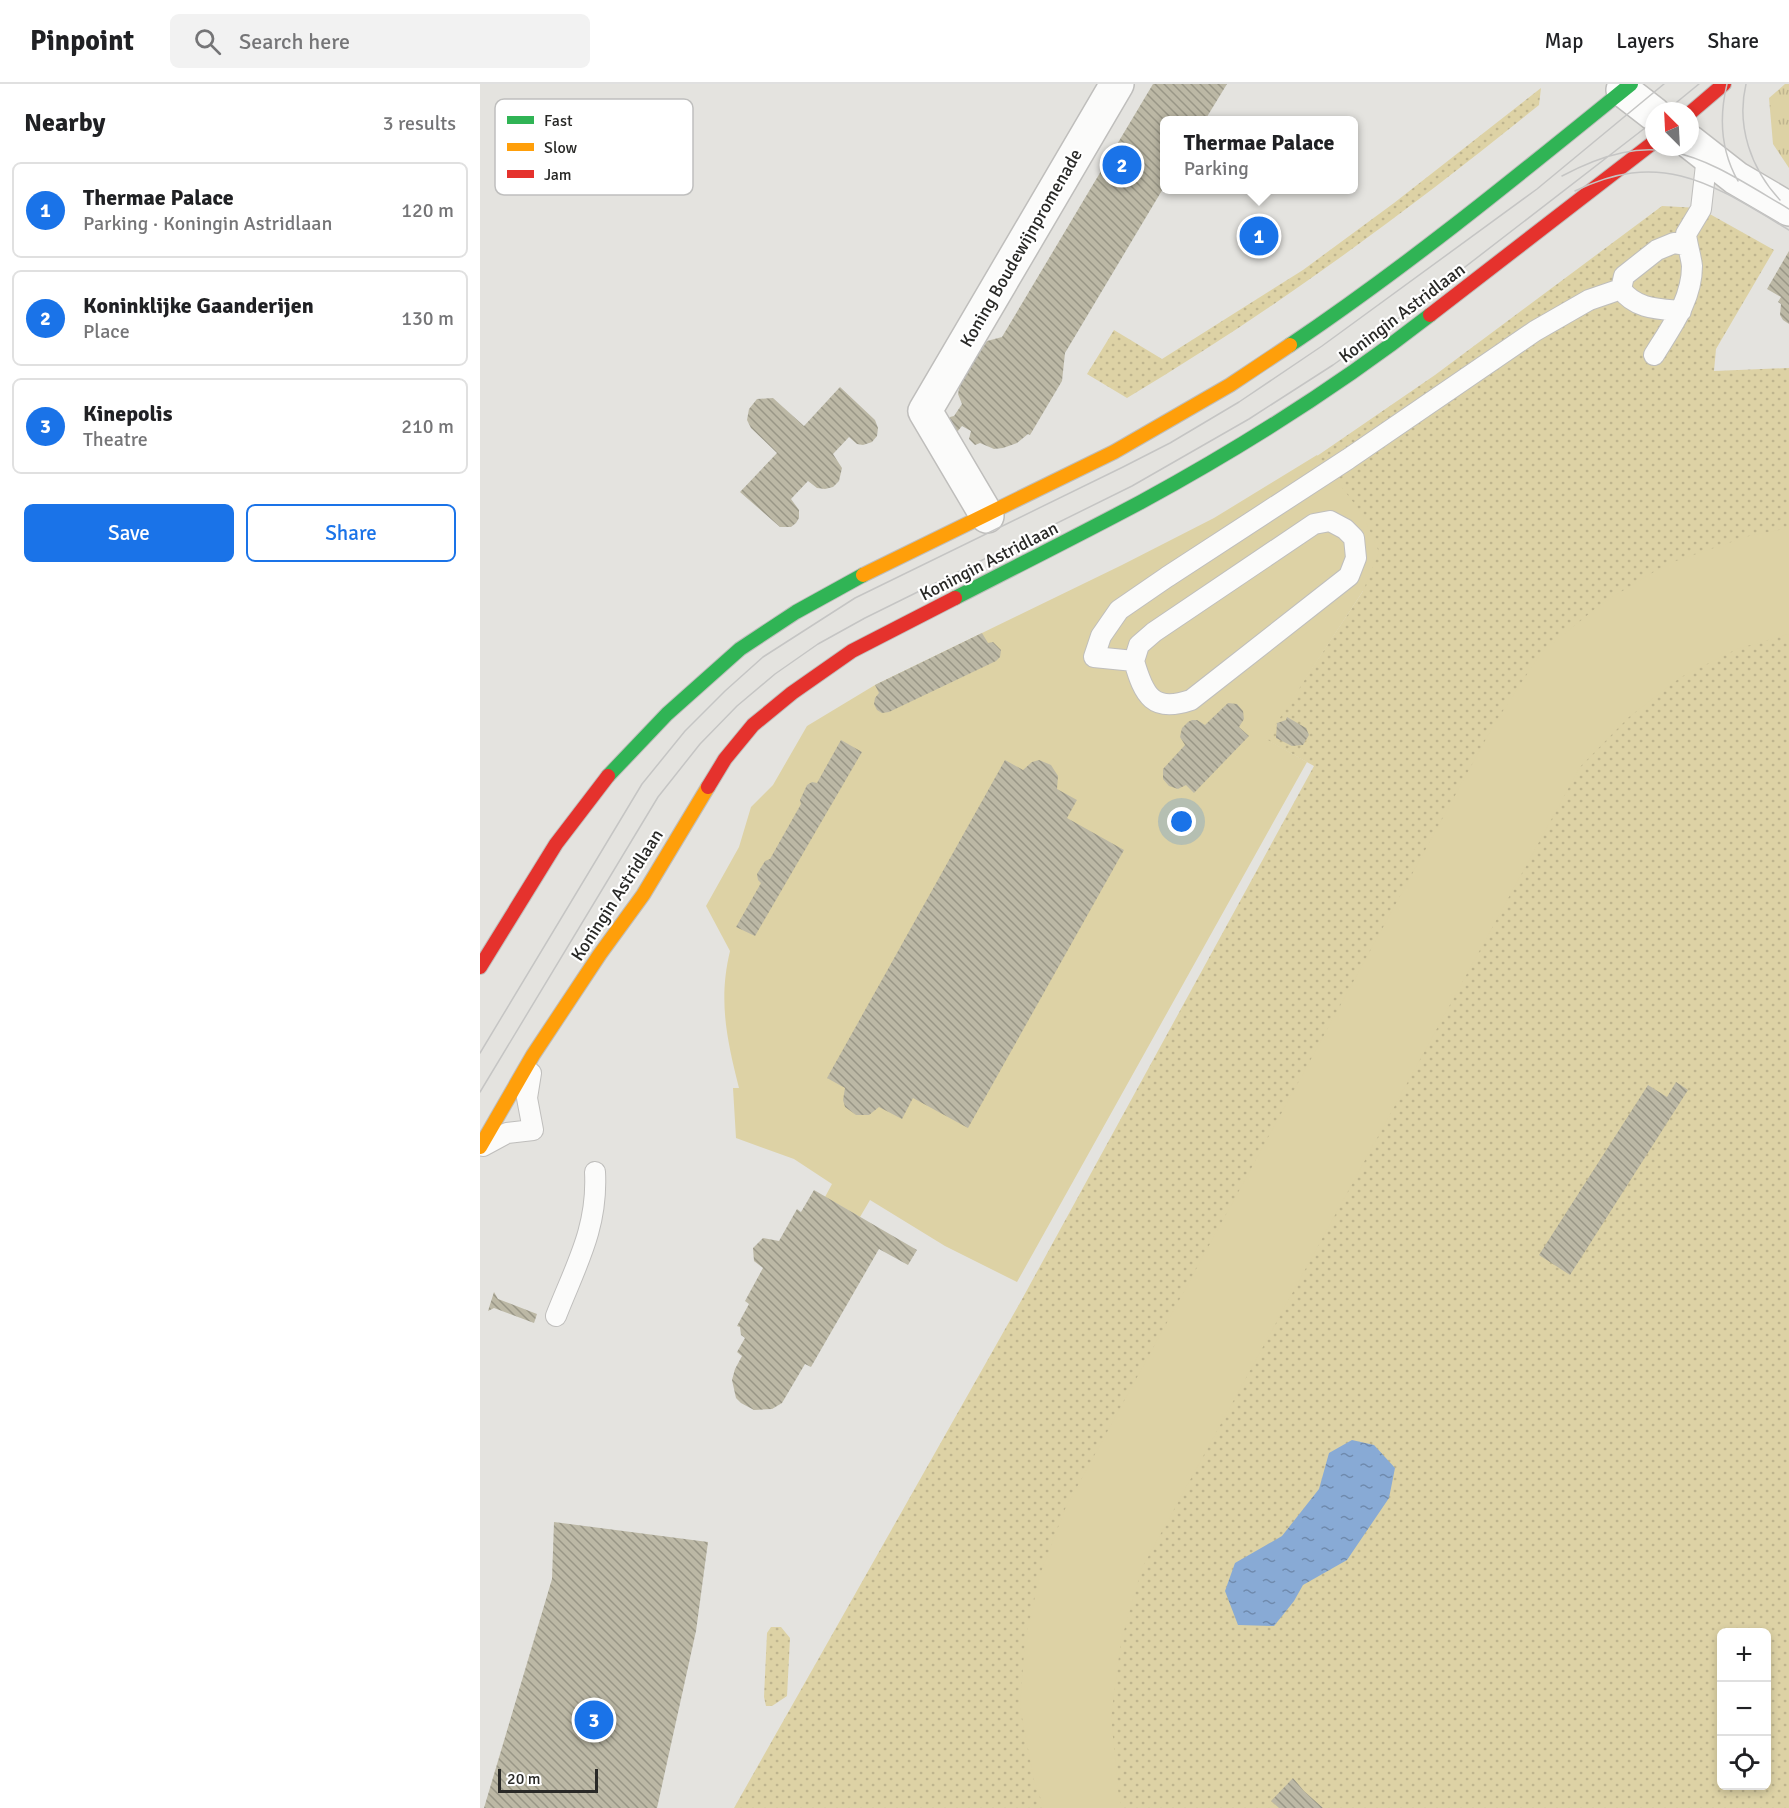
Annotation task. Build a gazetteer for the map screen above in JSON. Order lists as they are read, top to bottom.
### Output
{
  "streets": {
    "street": ["Koning Boudewijnpromenade", "Koningin Astridlaan"]
  },
  "crossings": [
    ["Koning Boudewijnpromenade", "Koningin Astridlaan"]
  ],
  "legend": ["Fast", "Slow", "Jam"],
  "scale_bar": "20 m",
  "north": "top left",
  "page": {
    "header": "Pinpoint",
    "search": "Search here",
    "nav": ["Map", "Layers", "Share"],
    "heading": ["Nearby", "3 results"],
    "popup": ["Thermae Palace", "Parking"],
    "pins": ["2", "1", "3"],
    "list": [
      {
        "mark": "1",
        "name": "Thermae Palace",
        "note": "Parking · Koningin Astridlaan",
        "value": "120 m"
      },
      {
        "mark": "2",
        "name": "Koninklijke Gaanderijen",
        "note": "Place",
        "value": "130 m"
      },
      {
        "mark": "3",
        "name": "Kinepolis",
        "note": "Theatre",
        "value": "210 m"
      }
    ],
    "buttons": ["Save", "Share"],
    "map_buttons": ["+", "−"],
    "scale": "20 m"
  }
}
